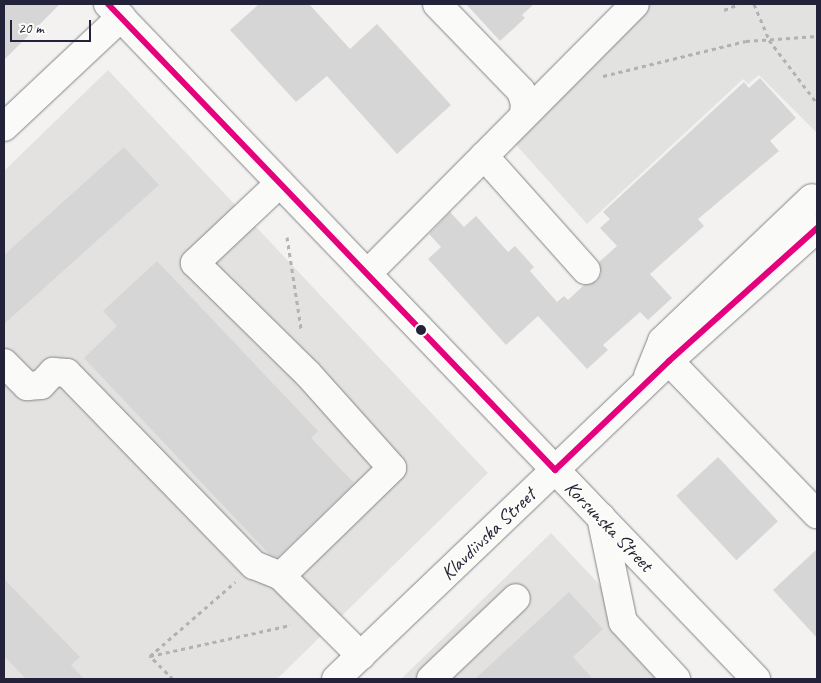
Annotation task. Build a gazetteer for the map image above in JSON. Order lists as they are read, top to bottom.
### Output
{
  "streets": {
    "street": ["Korsunska Street", "Klavdiivska Street"]
  },
  "crossings": [
    ["Korsunska Street", "Klavdiivska Street"]
  ],
  "scale_bar": "20 m"
}
